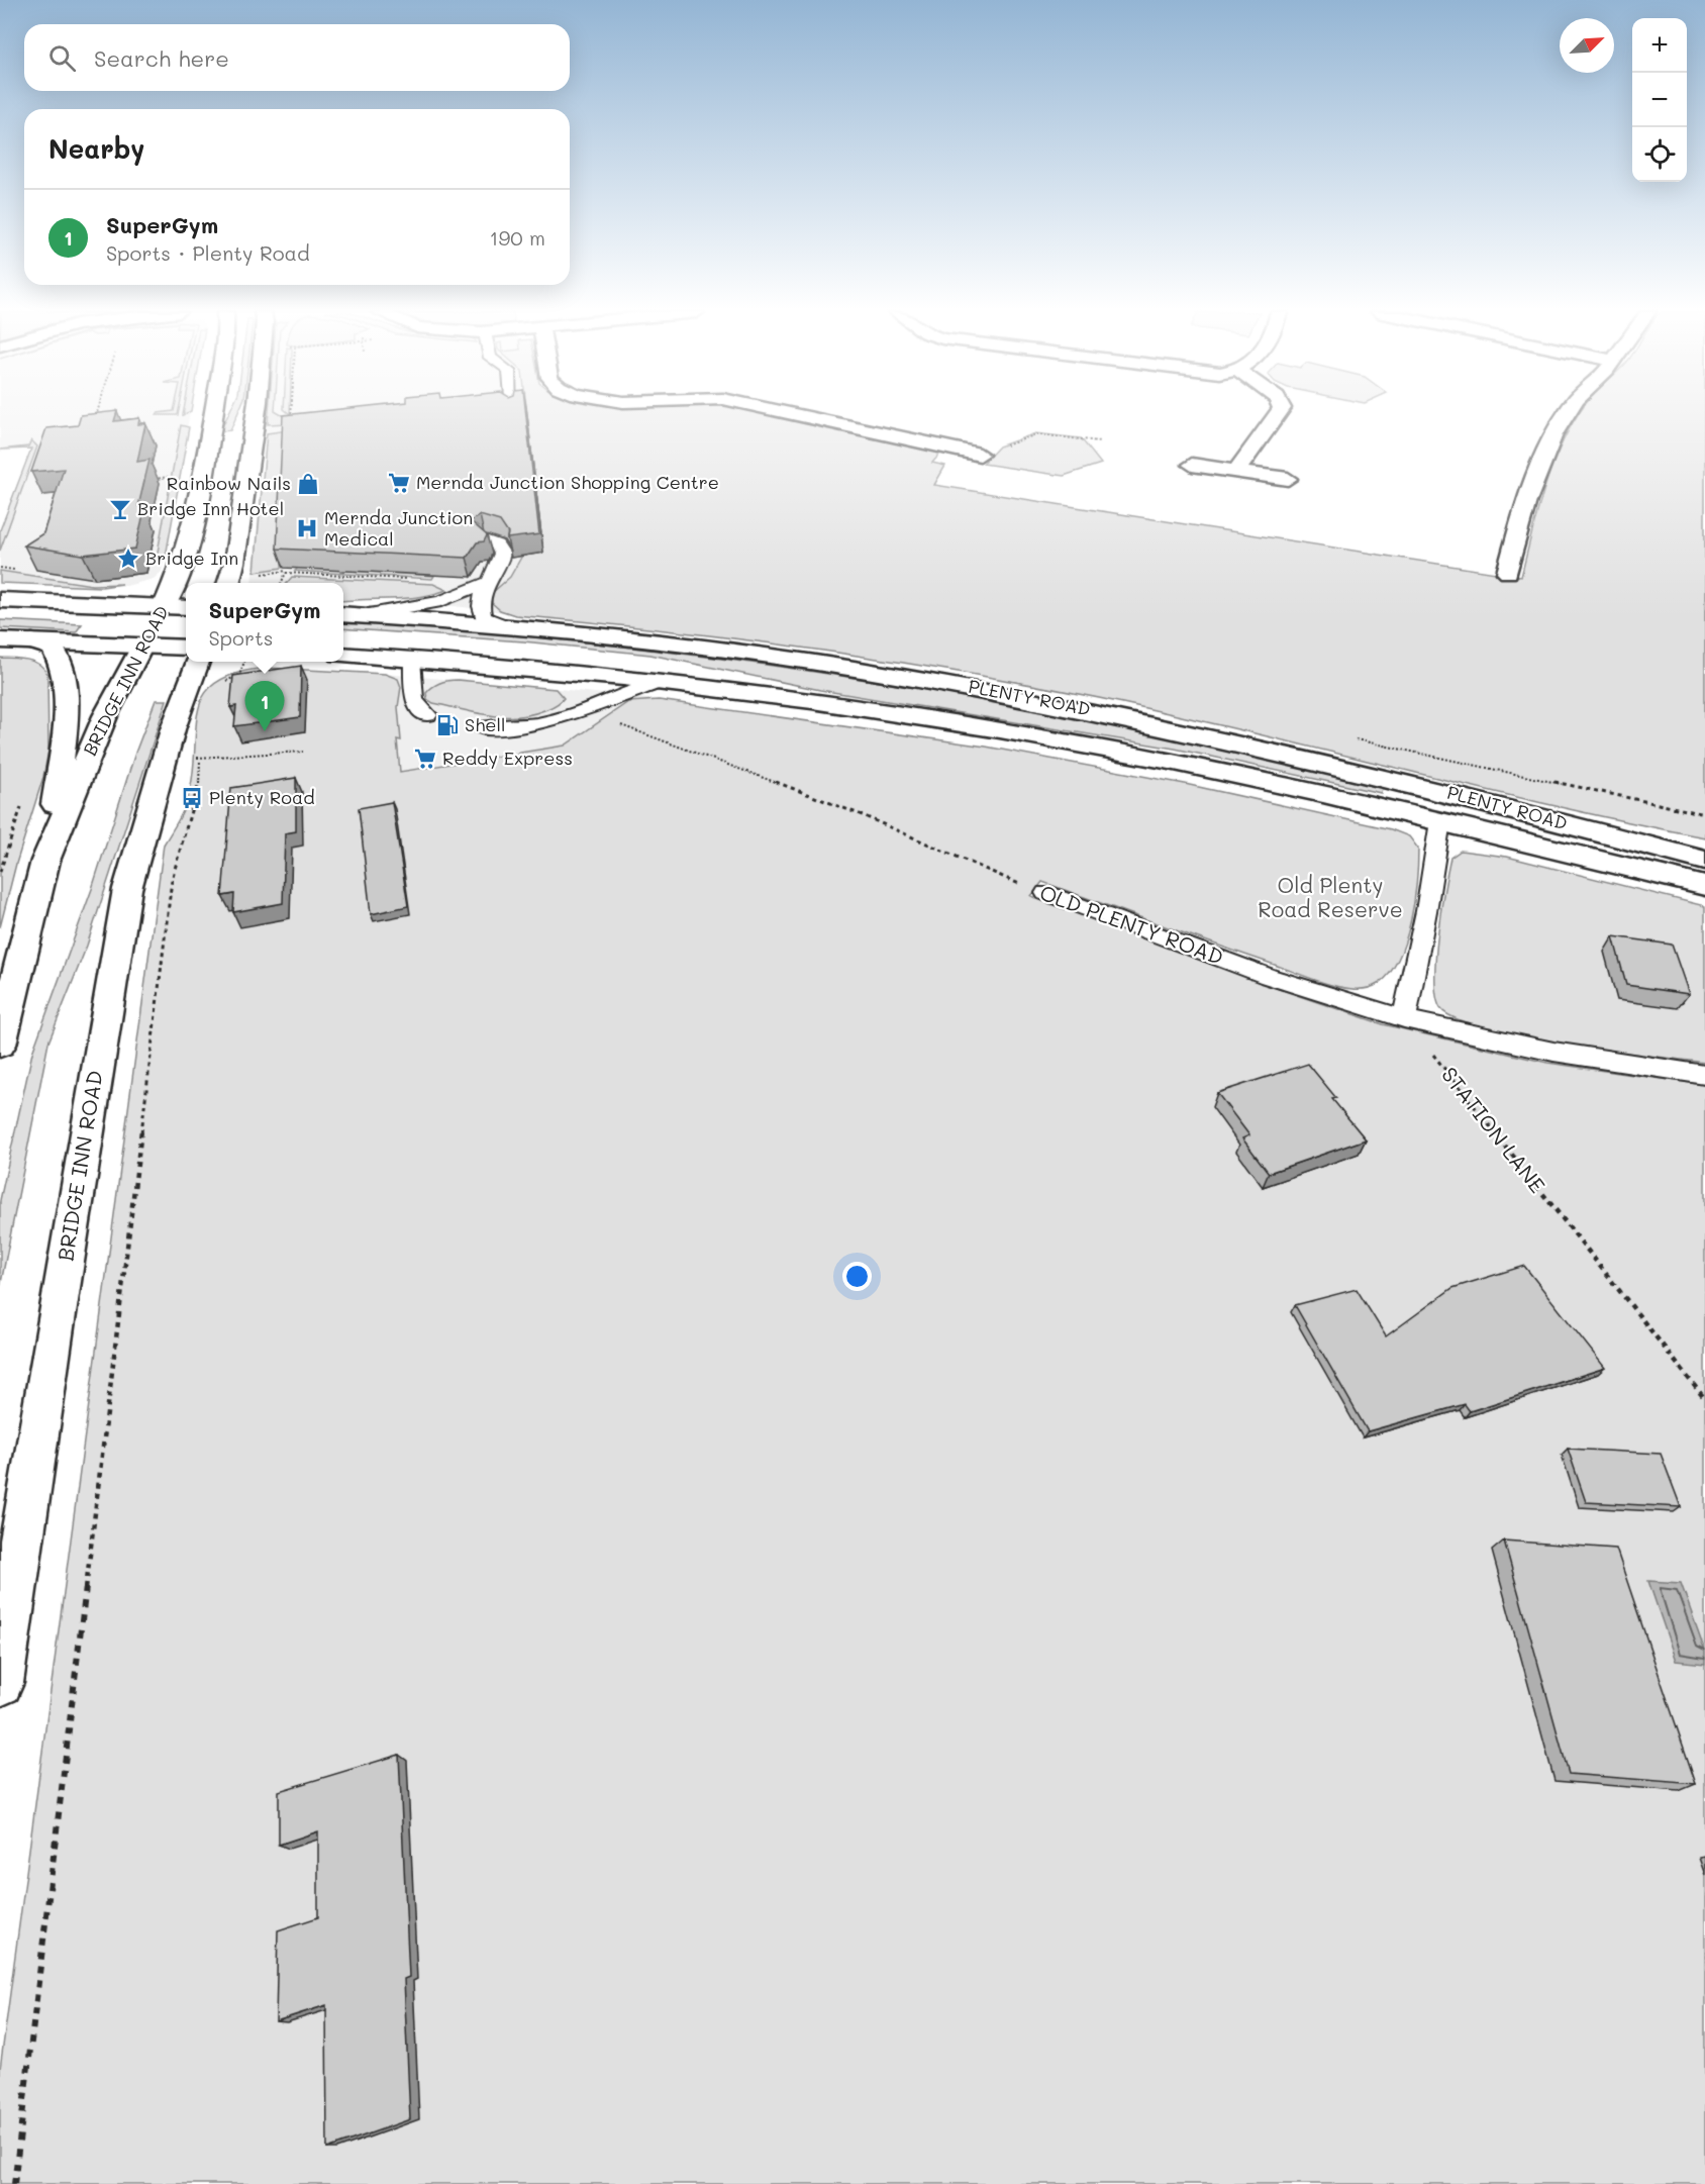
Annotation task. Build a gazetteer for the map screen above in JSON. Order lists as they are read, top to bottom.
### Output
{
  "streets": {
    "main road": ["BRIDGE INN ROAD", "PLENTY ROAD"],
    "lane": ["OLD PLENTY ROAD"],
    "path": ["STATION LANE"]
  },
  "crossings": [
    ["OLD PLENTY ROAD", "STATION LANE"]
  ],
  "parks": ["Old Plenty Road Reserve"],
  "places": {
    "supermarket": ["Mernda Junction Shopping Centre", "Reddy Express"],
    "shop": ["Rainbow Nails"],
    "bar": ["Bridge Inn Hotel"],
    "hospital": ["Mernda Junction Medical"],
    "place": ["Bridge Inn"],
    "fuel station": ["Shell"],
    "bus stop": ["Plenty Road"]
  },
  "north": "top right",
  "page": {
    "map_buttons": ["+", "−"],
    "search": "Search here",
    "heading": "Nearby",
    "list": [
      {
        "mark": "1",
        "name": "SuperGym",
        "note": "Sports · Plenty Road",
        "value": "190 m"
      }
    ],
    "popup": ["SuperGym", "Sports"],
    "pins": "1"
  }
}
